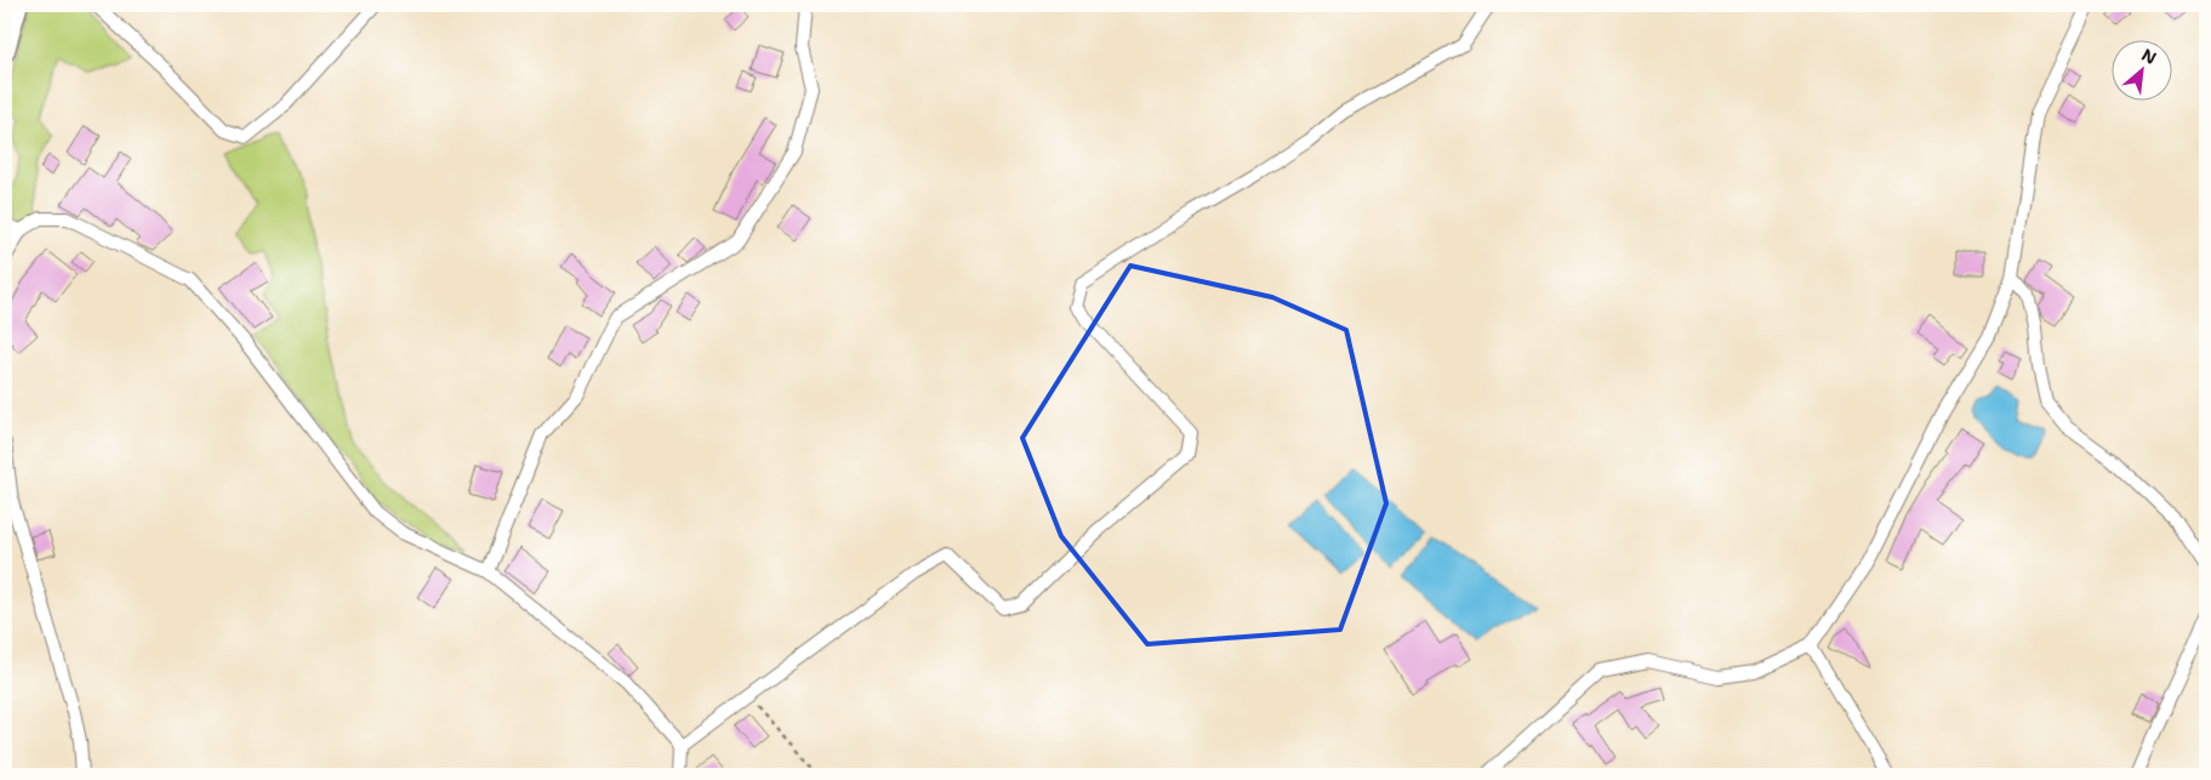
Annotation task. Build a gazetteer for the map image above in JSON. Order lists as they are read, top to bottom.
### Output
{
  "north": "top right"
}
